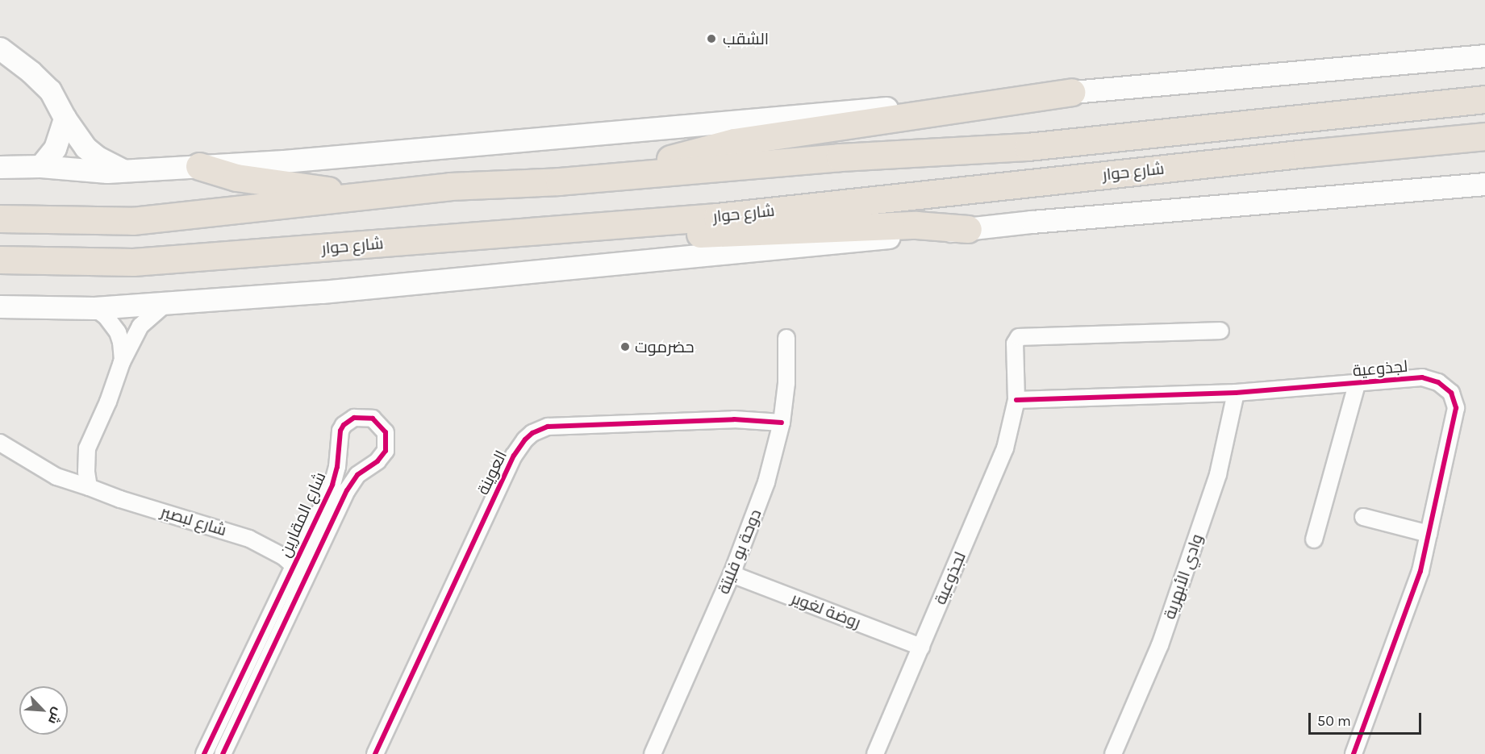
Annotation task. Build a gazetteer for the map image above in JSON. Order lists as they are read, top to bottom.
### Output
{
  "streets": {
    "highway": ["شارع حوار"],
    "street": [
      "لجذوعية",
      "العوينة",
      "شارع المقارين",
      "شارع لبصير",
      "دوحة بو فليتة",
      "وادي الأبهرية",
      "روضة لغوير"
    ]
  },
  "crossings": [
    ["لجذوعية", "وادي الأبهرية"],
    ["لجذوعية", "روضة لغوير"],
    ["العوينة", "دوحة بو فليتة"],
    ["شارع المقارين", "شارع لبصير"],
    ["دوحة بو فليتة", "روضة لغوير"]
  ],
  "places": ["الشقب", "حضرموت"],
  "scale_bar": "50 m",
  "north": "bottom right"
}
